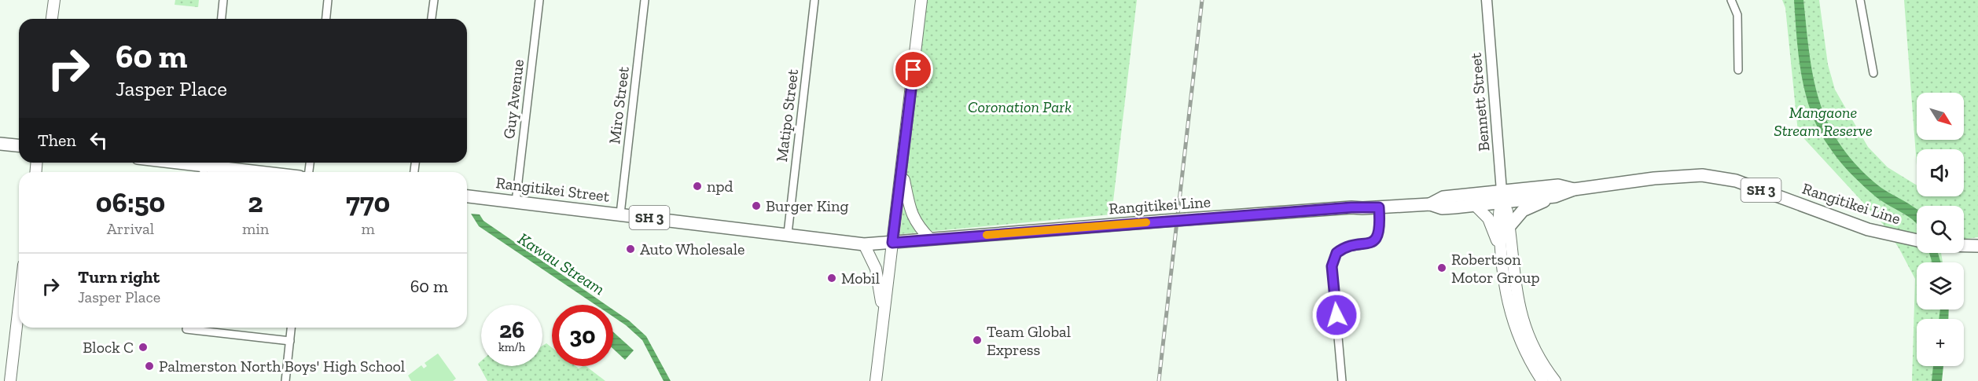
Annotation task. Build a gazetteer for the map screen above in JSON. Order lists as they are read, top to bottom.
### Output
{
  "streets": {
    "highway": ["Rangitikei Street", "SH 3", "Rangitikei Line"],
    "street": [
      "Guy Avenue",
      "Bennett Street",
      "Miro Street",
      "Matipo Street"
    ]
  },
  "crossings": [
    ["Guy Avenue", "Rangitikei Street"],
    ["Bennett Street", "Rangitikei Line"],
    ["Miro Street", "Rangitikei Street"],
    ["Matipo Street", "Rangitikei Street"],
    ["Rangitikei Street", "Rangitikei Line"]
  ],
  "water": ["Kawau Stream"],
  "parks": ["Coronation Park", "Mangaone Stream Reserve"],
  "places": [
    "npd",
    "Burger King",
    "Auto Wholesale",
    "Robertson Motor Group",
    "Mobil",
    "Team Global Express",
    "Block C",
    "Palmerston North Boys' High School"
  ],
  "north": "bottom right",
  "page": {
    "turn": ["60 m", "Jasper Place"],
    "map_buttons": "+",
    "then": "Then",
    "eta": [
      "06:50",
      "Arrival",
      "2",
      "min",
      "770",
      "m"
    ],
    "list": [
      {
        "name": "Turn right",
        "note": "Jasper Place",
        "value": "60 m"
      }
    ],
    "speed": "26 km/h",
    "limit": "30"
  }
}
